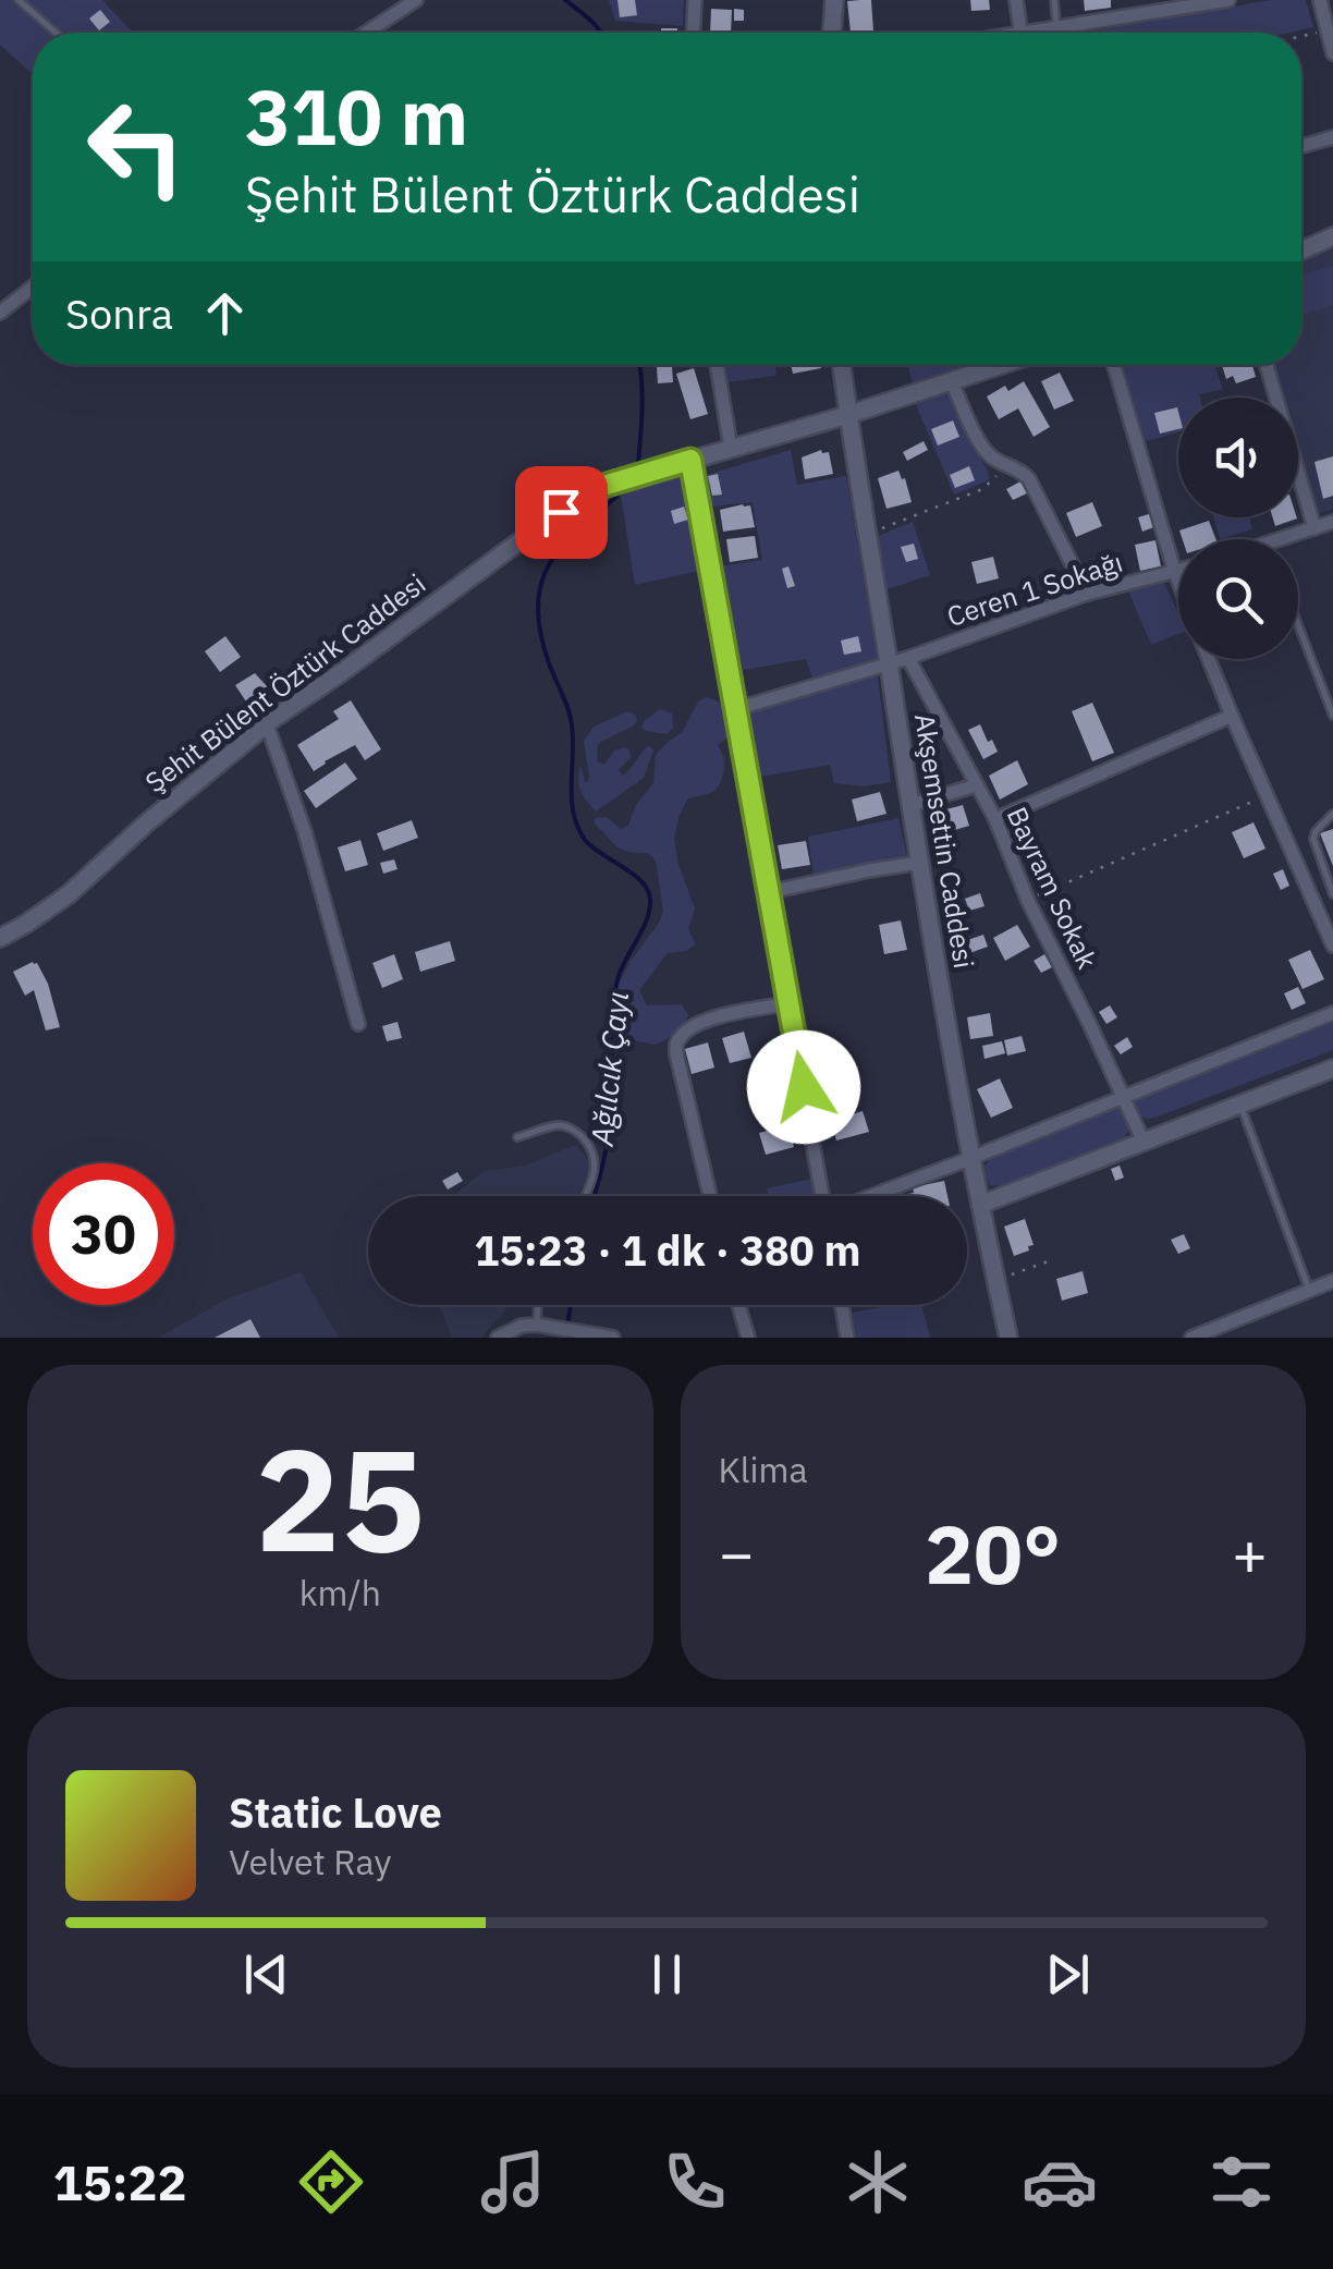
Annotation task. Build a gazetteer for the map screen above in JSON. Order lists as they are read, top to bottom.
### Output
{
  "streets": {
    "street": [
      "Ceren 1 Sokağı",
      "Şehit Bülent Öztürk Caddesi",
      "Akşemsettin Caddesi",
      "Bayram Sokak"
    ]
  },
  "crossings": [
    ["Ceren 1 Sokağı", "Akşemsettin Caddesi"],
    ["Ceren 1 Sokağı", "Bayram Sokak"]
  ],
  "water": ["Ağılcık Çayı"],
  "page": {
    "turn": ["310 m", "Şehit Bülent Öztürk Caddesi"],
    "then": "Sonra",
    "limit": "30",
    "trip": "15:23 · 1 dk · 380 m",
    "tile": [
      ["25", "km/h"],
      "Klima"
    ],
    "heat": ["−", "20°", "+"],
    "song": ["Static Love", "Velvet Ray"],
    "tabs": "15:22"
  }
}
